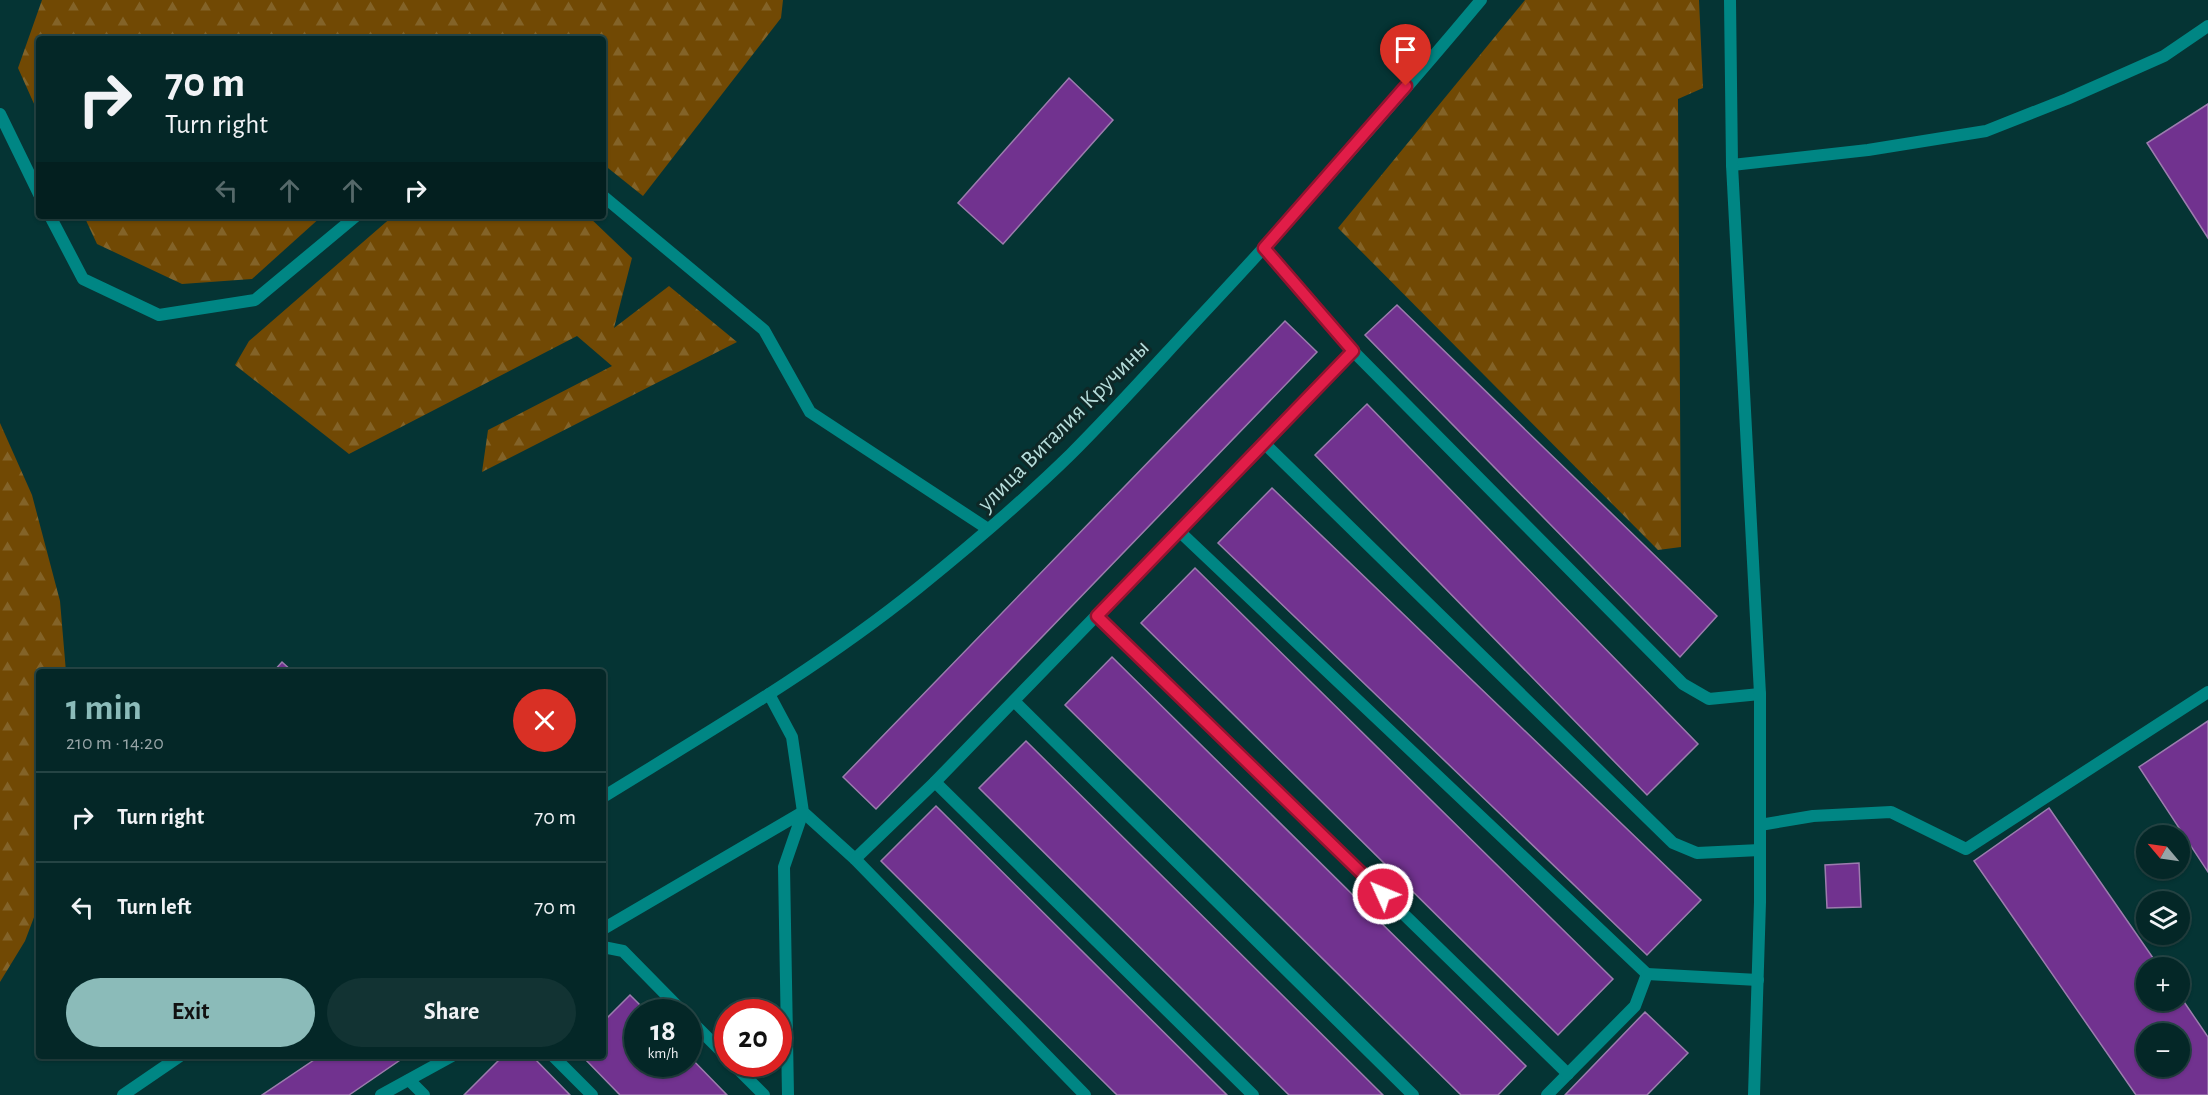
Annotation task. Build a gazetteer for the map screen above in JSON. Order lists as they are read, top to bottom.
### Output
{
  "streets": {
    "street": ["улица Виталия Кручины"]
  },
  "north": "top left",
  "page": {
    "turn": ["70 m", "Turn right"],
    "heading": ["1 min", "210 m · 14:20"],
    "list": [
      {
        "name": "Turn right",
        "value": "70 m"
      },
      {
        "name": "Turn left",
        "value": "70 m"
      }
    ],
    "map_buttons": ["+", "−"],
    "buttons": ["Exit", "Share"],
    "speed": "18 km/h",
    "limit": "20"
  }
}
